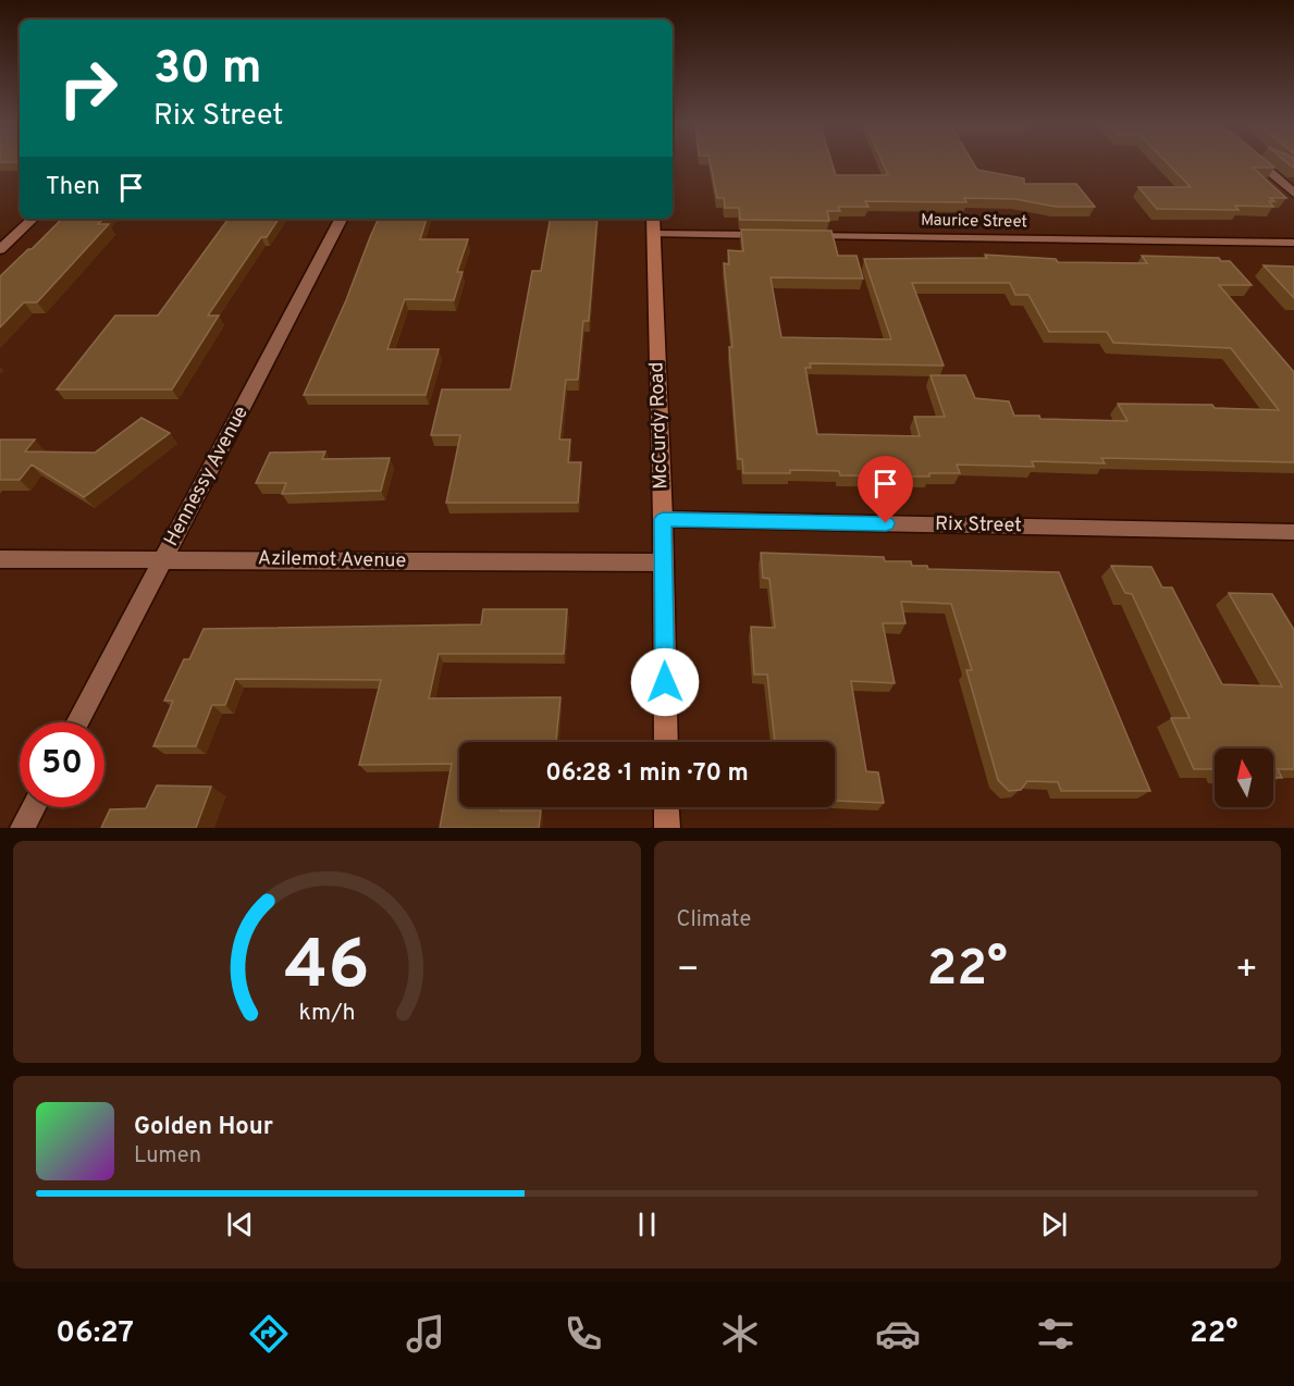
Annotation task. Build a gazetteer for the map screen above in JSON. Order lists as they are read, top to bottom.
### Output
{
  "streets": {
    "main road": ["McCurdy Road"],
    "street": [
      "Maurice Street",
      "Hennessy Avenue",
      "Rix Street",
      "Azilemot Avenue"
    ]
  },
  "crossings": [
    ["McCurdy Road", "Rix Street"],
    ["McCurdy Road", "Azilemot Avenue"],
    ["Hennessy Avenue", "Azilemot Avenue"]
  ],
  "north": "top",
  "page": {
    "turn": ["30 m", "Rix Street"],
    "then": "Then",
    "limit": "50",
    "trip": "06:28 · 1 min · 70 m",
    "tile": "Climate",
    "heat": ["−", "22°", "+"],
    "song": ["Golden Hour", "Lumen"],
    "tabs": ["06:27", "22°"],
    "gauge": ["46", "km/h"]
  }
}
